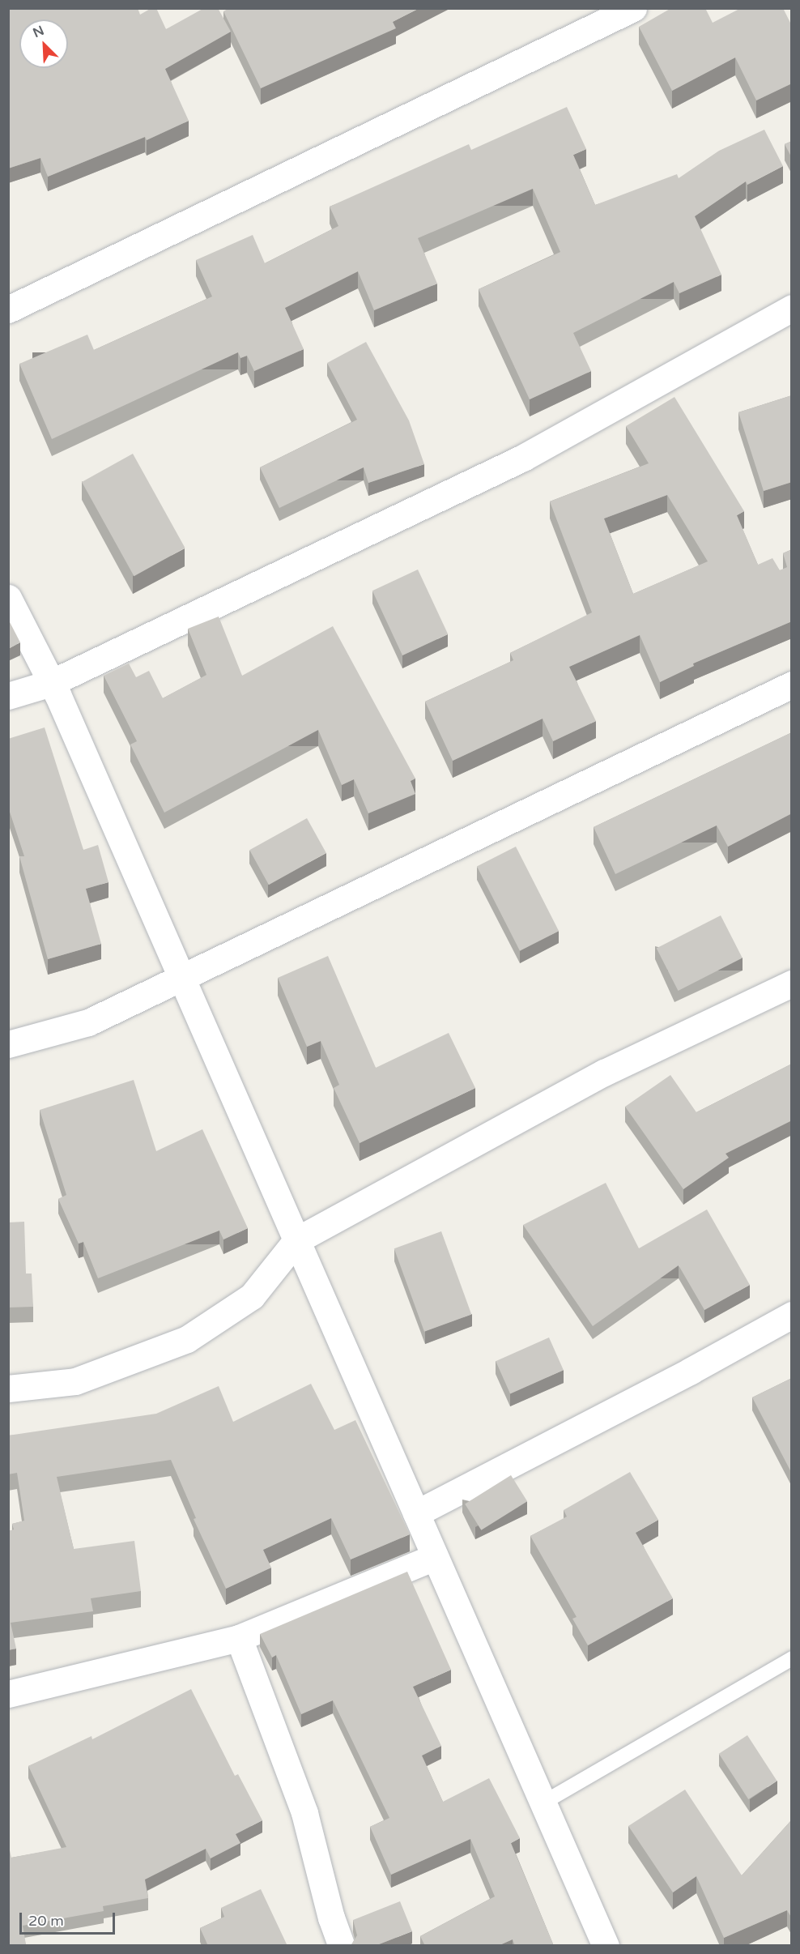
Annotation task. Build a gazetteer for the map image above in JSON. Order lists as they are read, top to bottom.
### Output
{
  "scale_bar": "20 m",
  "north": "top left"
}
